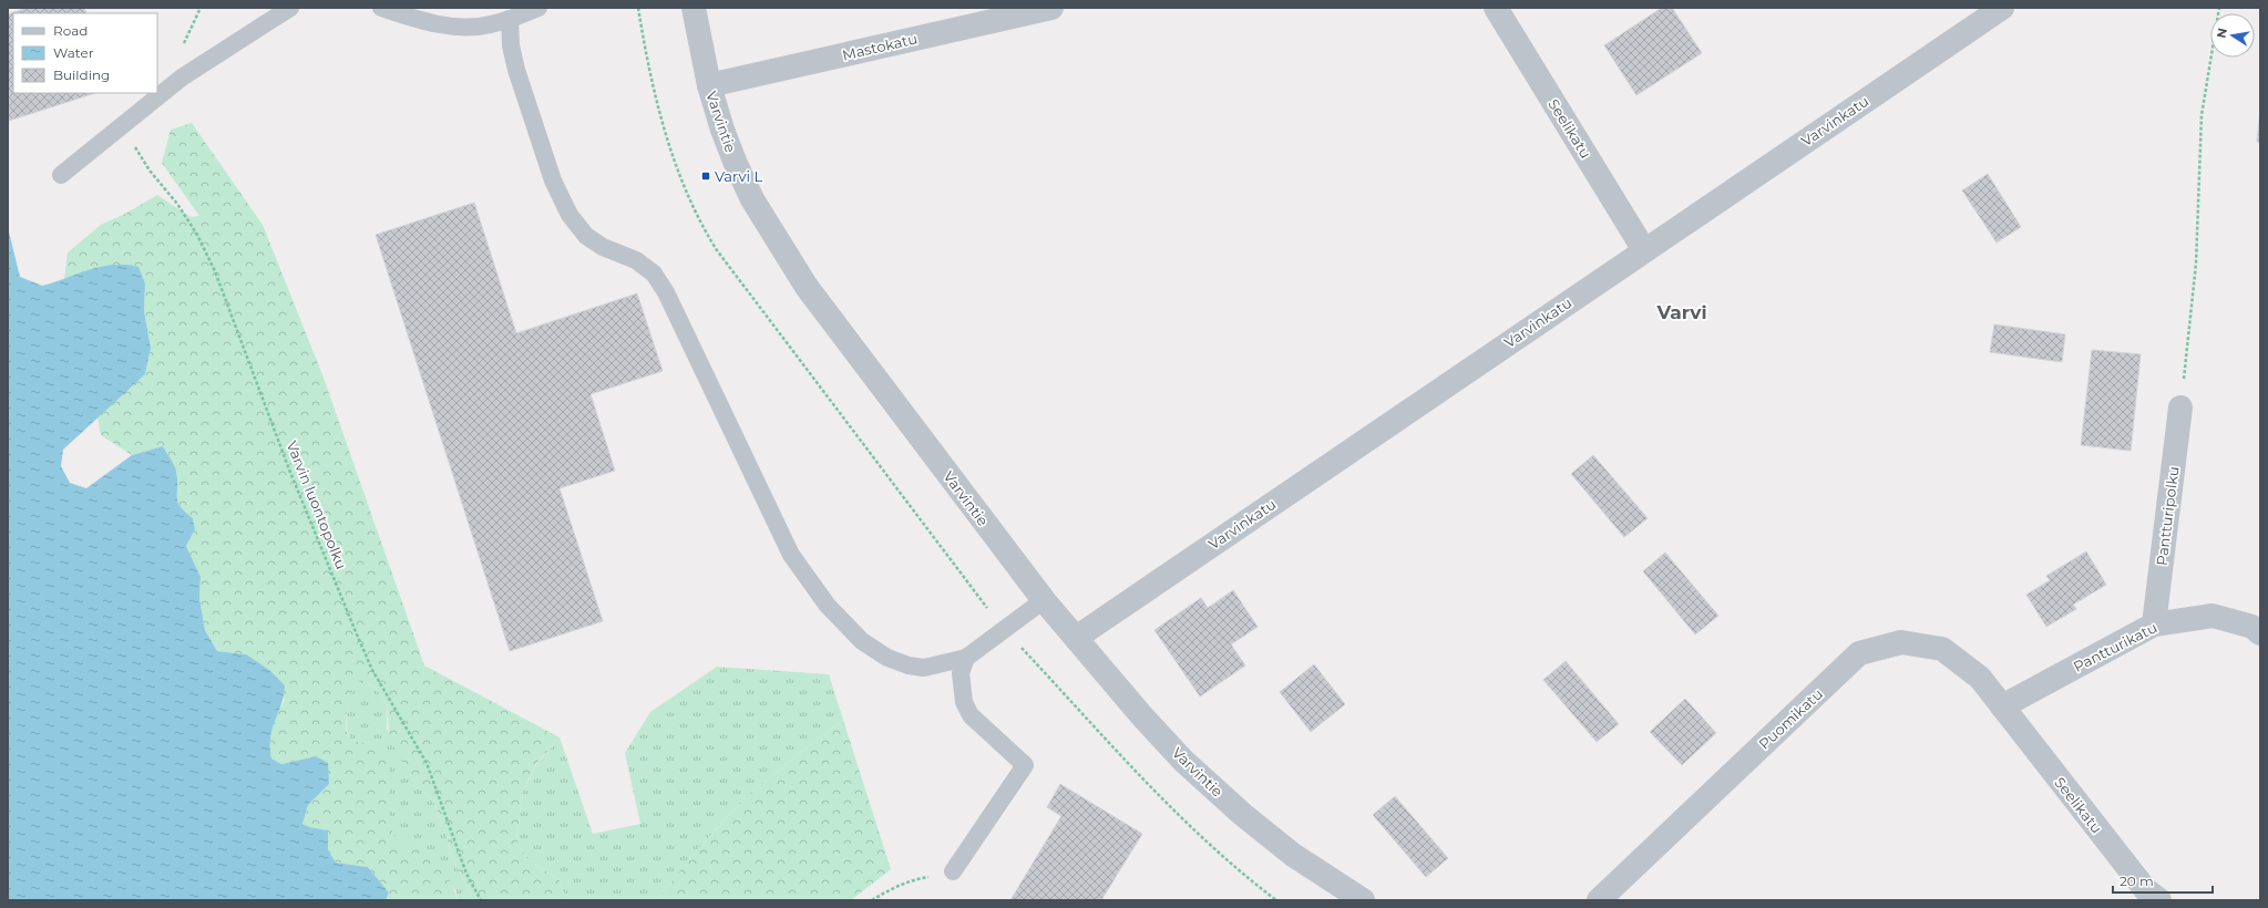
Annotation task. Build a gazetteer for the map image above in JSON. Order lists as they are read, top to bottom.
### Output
{
  "streets": {
    "street": [
      "Mastokatu",
      "Varvinkatu",
      "Varvintie",
      "Seelikatu",
      "Pantturipolku",
      "Pantturikatu",
      "Puomikatu"
    ],
    "path": ["Varvin luontopolku"]
  },
  "crossings": [
    ["Mastokatu", "Varvintie"],
    ["Varvinkatu", "Varvintie"],
    ["Varvinkatu", "Seelikatu"],
    ["Seelikatu", "Pantturikatu"],
    ["Seelikatu", "Puomikatu"],
    ["Pantturipolku", "Pantturikatu"],
    ["Pantturikatu", "Puomikatu"]
  ],
  "districts": ["Varvi"],
  "places": {
    "transit": ["Varvi L"]
  },
  "legend": ["Road", "Water", "Building"],
  "scale_bar": "20 m",
  "north": "left"
}
